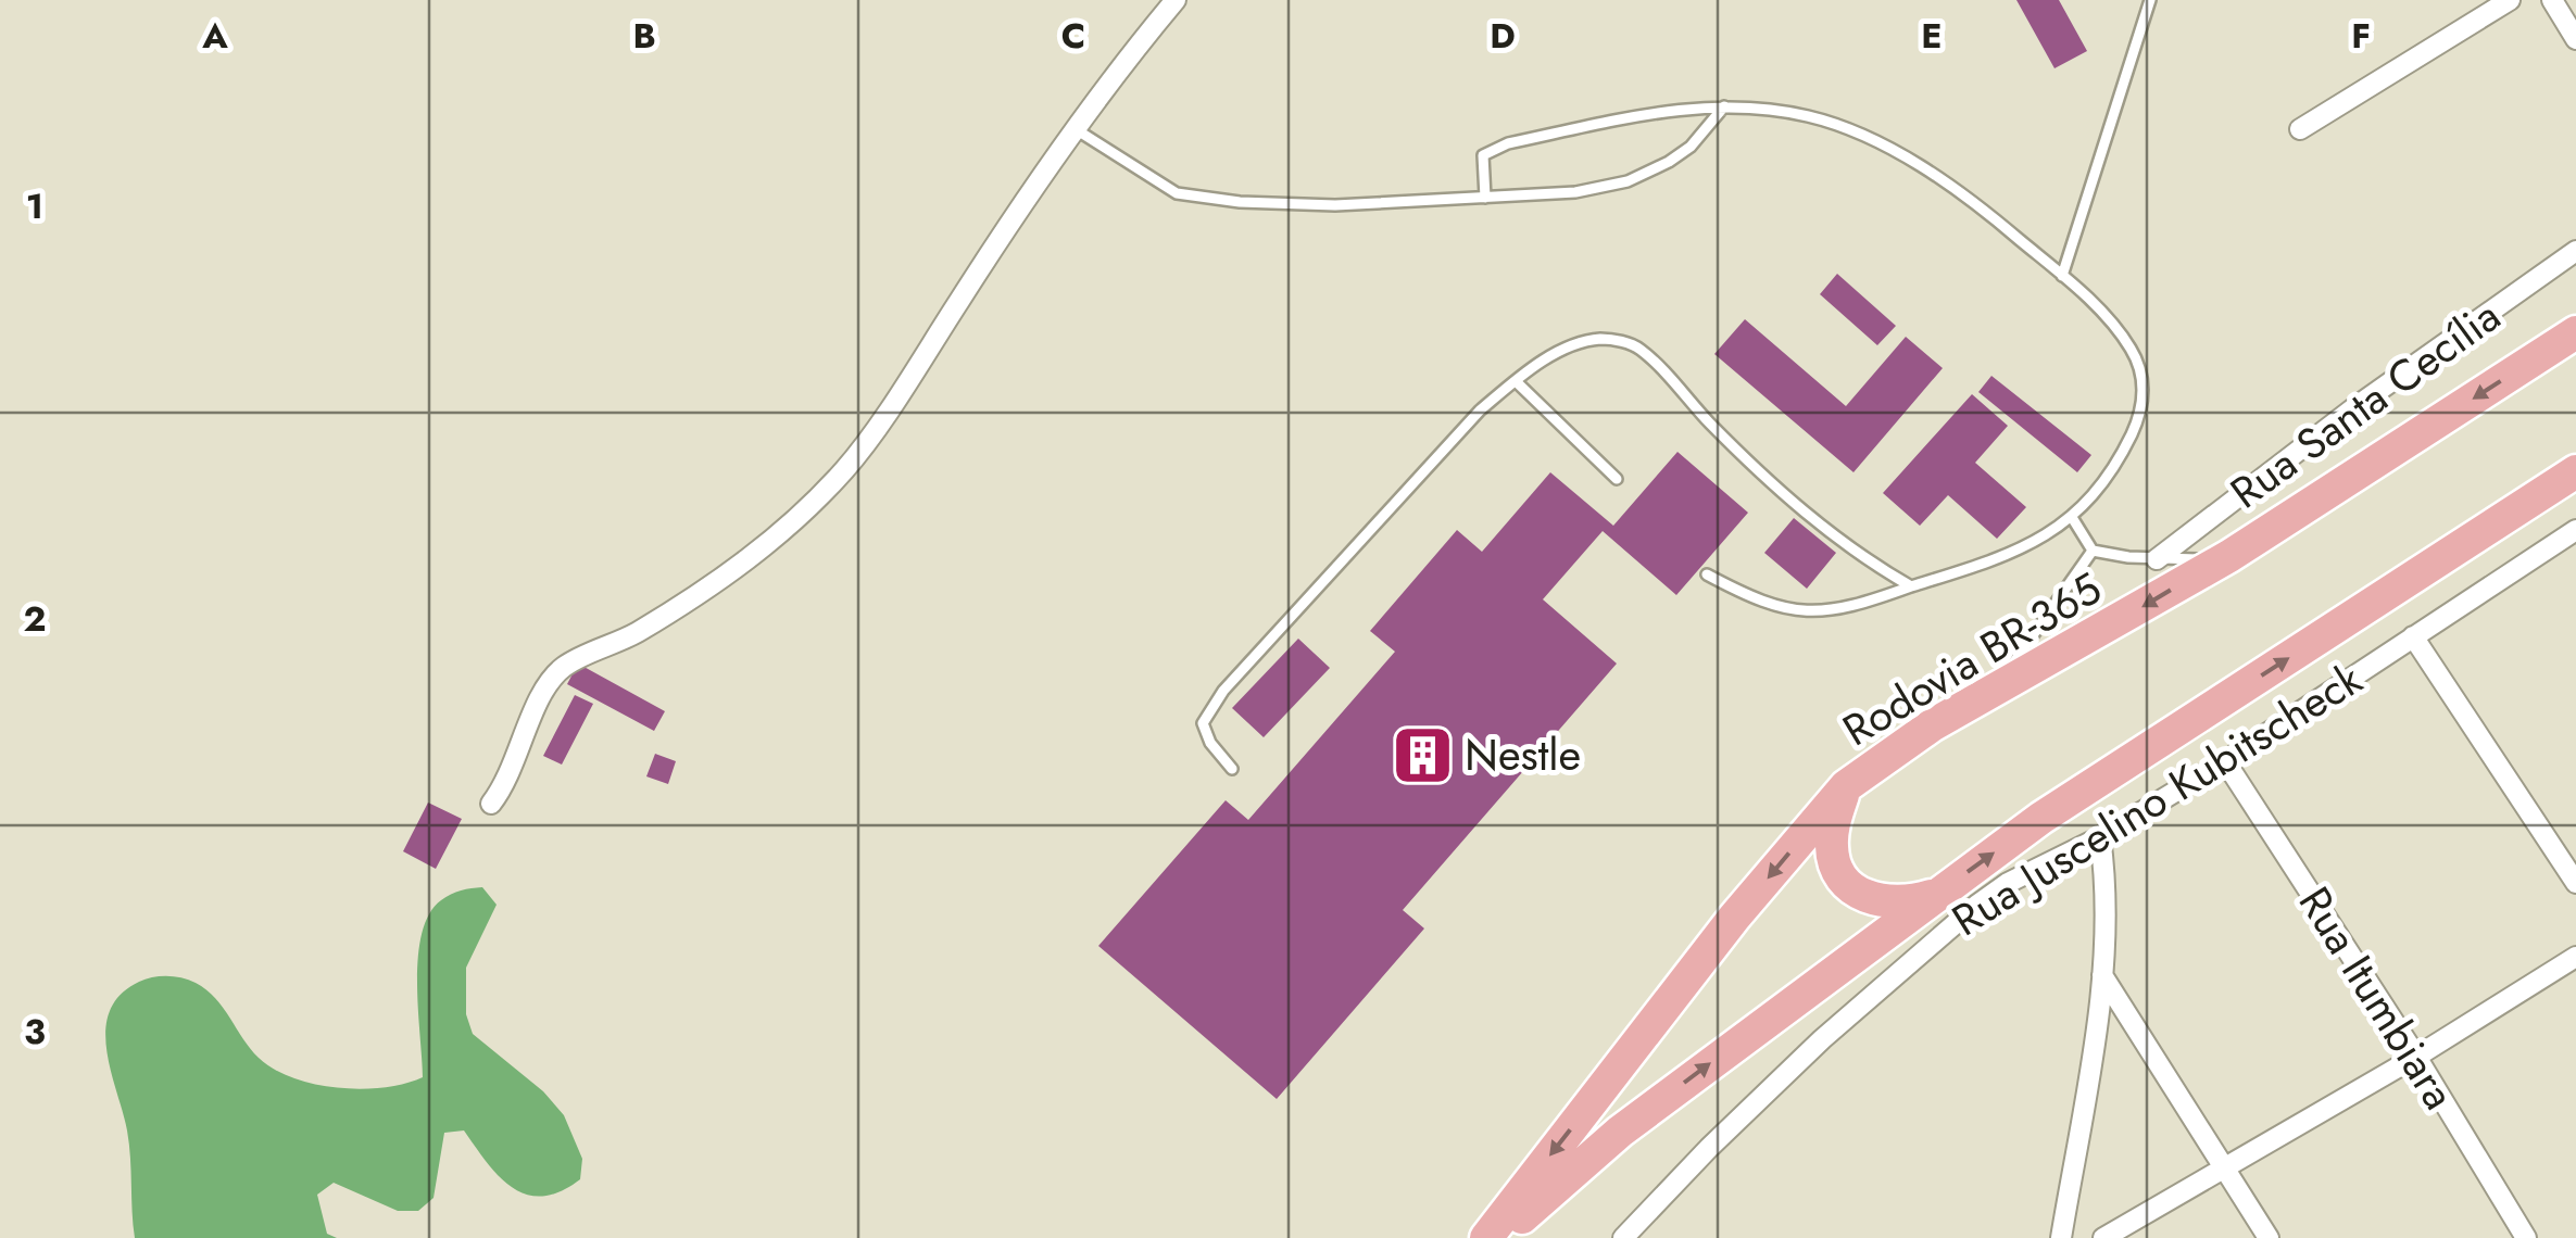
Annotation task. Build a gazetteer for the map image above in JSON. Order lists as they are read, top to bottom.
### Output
{
  "streets": {
    "main road": ["Rodovia BR-365"],
    "street": ["Rua Santa Cecília", "Rua Juscelino Kubitscheck", "Rua Itumbiara"]
  },
  "crossings": [
    ["Rua Juscelino Kubitscheck", "Rua Itumbiara"]
  ],
  "places": {
    "building": ["Nestle"]
  },
  "grid": {
    "columns": [
      "A",
      "B",
      "C",
      "D",
      "E",
      "F"
    ],
    "rows": ["1", "2", "3"]
  }
}
